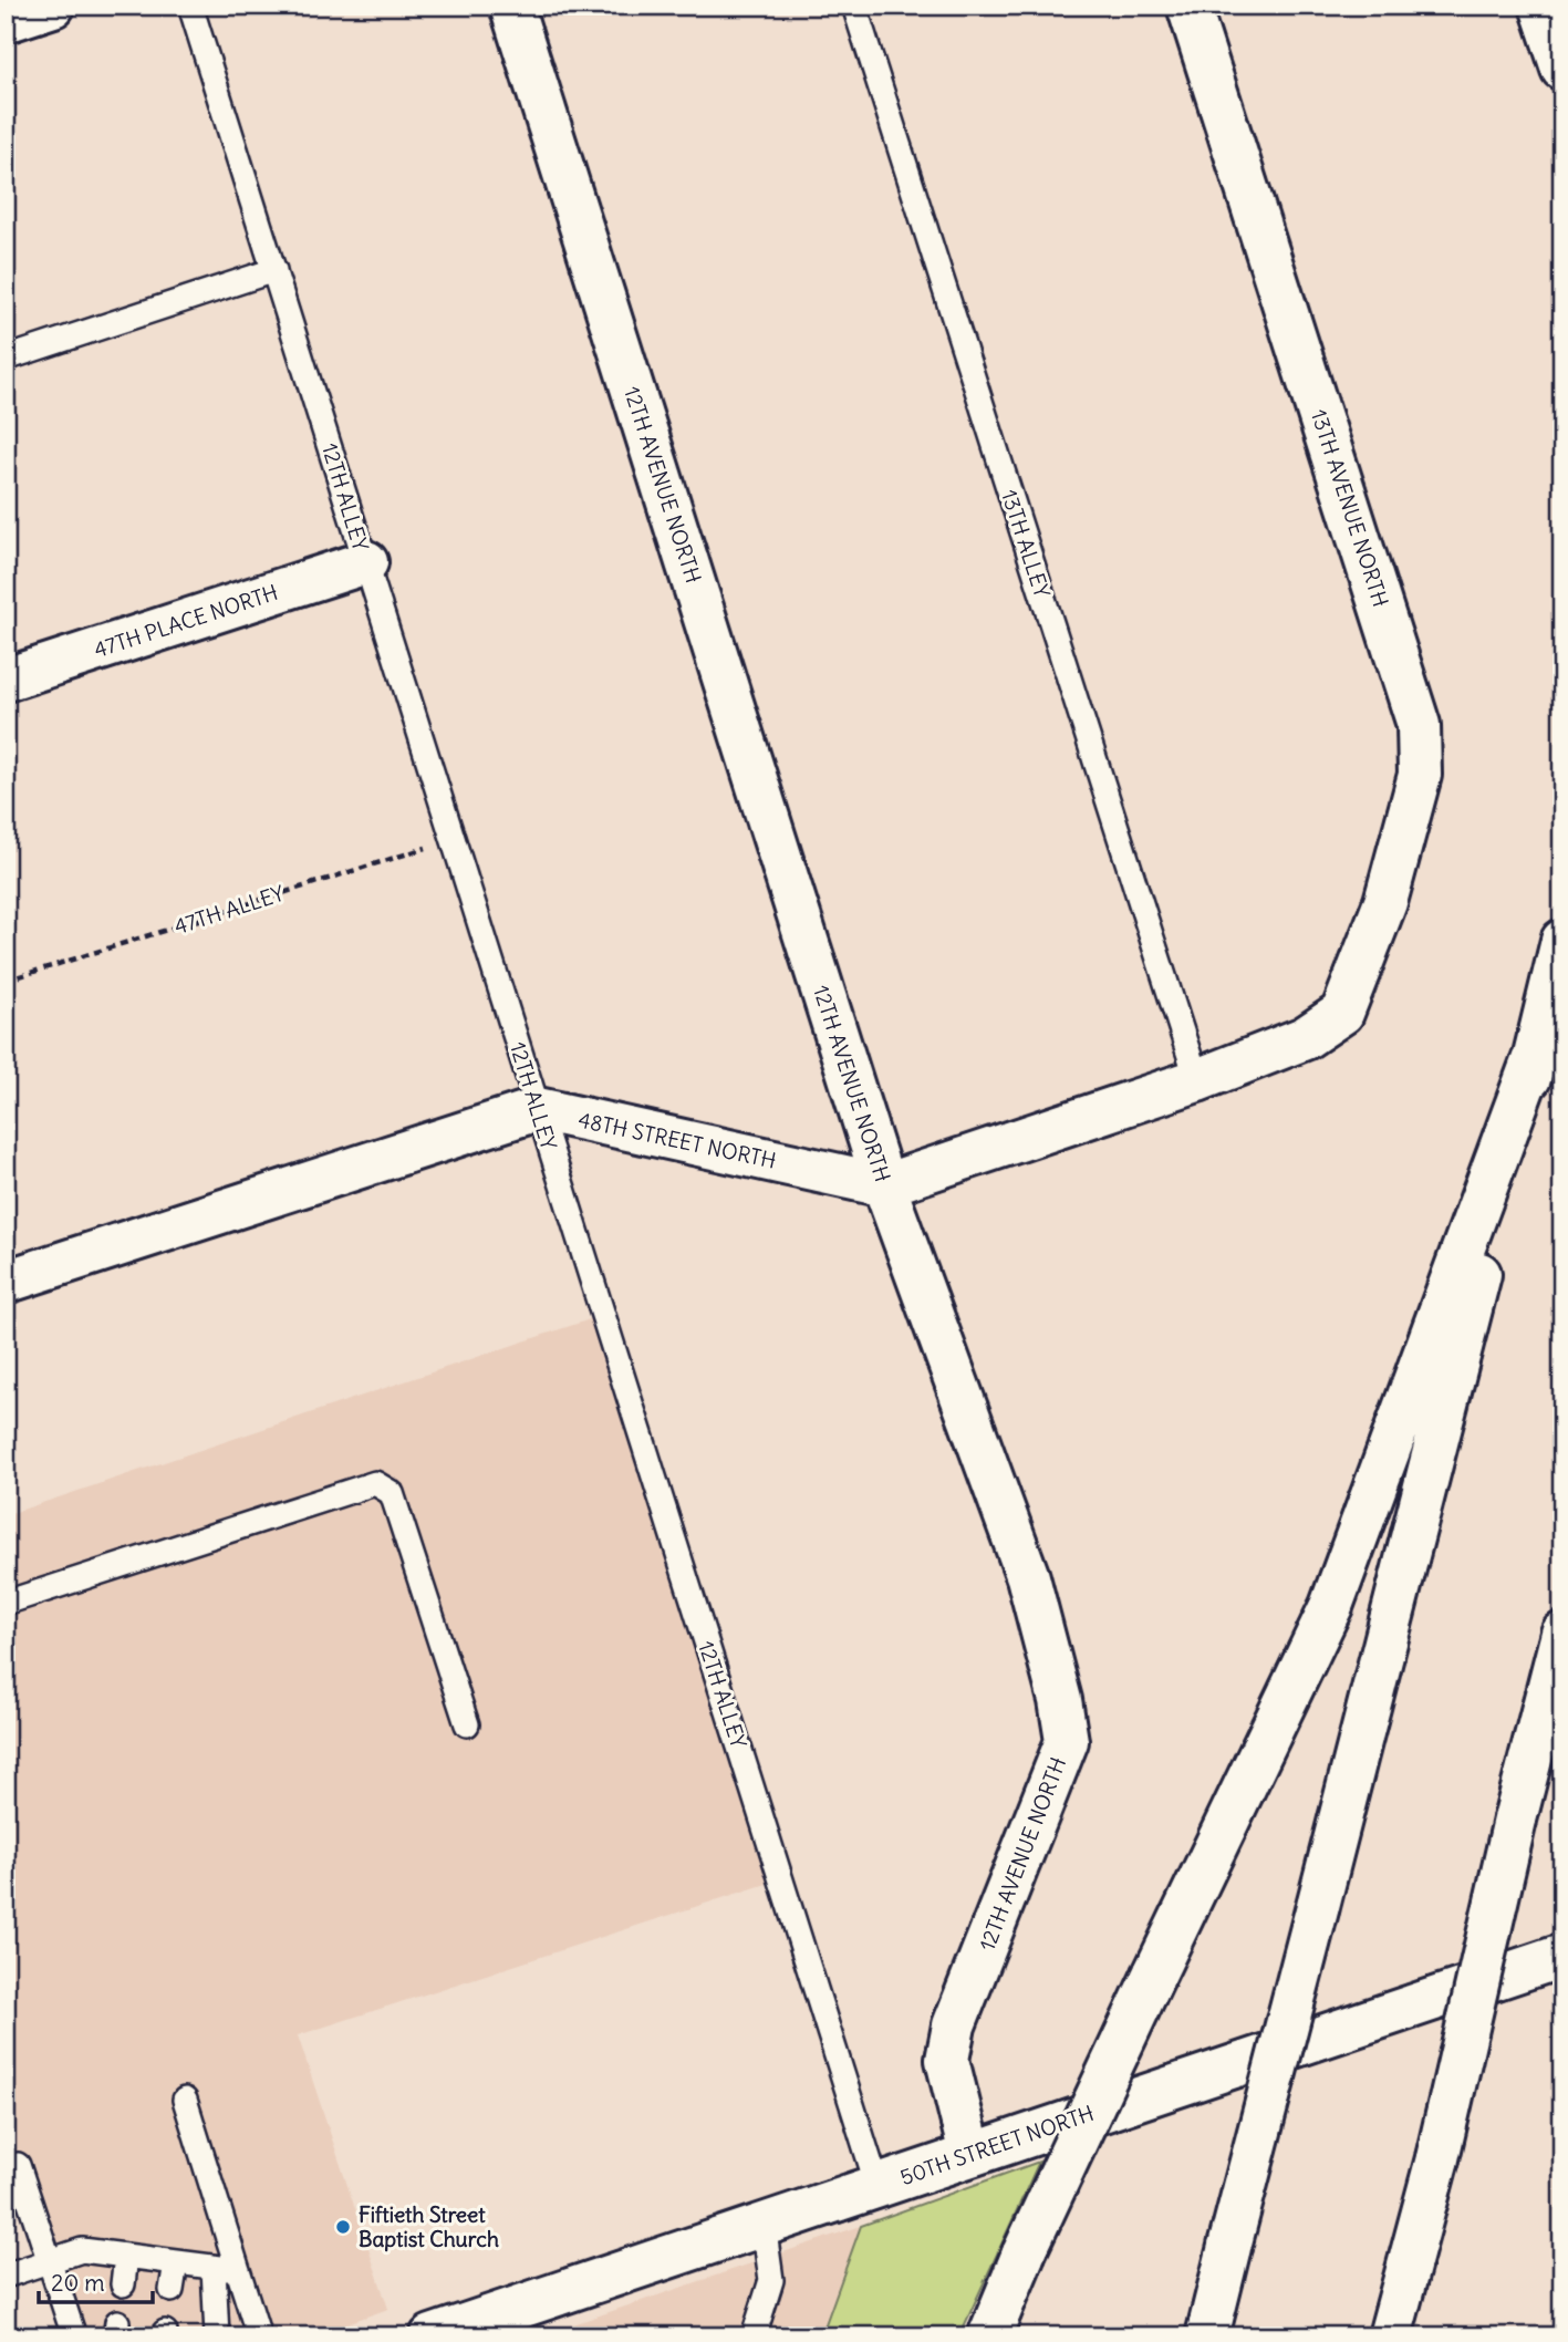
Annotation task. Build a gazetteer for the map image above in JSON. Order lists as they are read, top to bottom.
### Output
{
  "streets": {
    "main road": [
      "12TH AVENUE NORTH",
      "13TH AVENUE NORTH",
      "47TH PLACE NORTH",
      "48TH STREET NORTH",
      "50TH STREET NORTH"
    ],
    "lane": ["12TH ALLEY", "13TH ALLEY"],
    "path": ["47TH ALLEY"]
  },
  "crossings": [
    ["12TH AVENUE NORTH", "48TH STREET NORTH"],
    ["12TH AVENUE NORTH", "50TH STREET NORTH"],
    ["12TH ALLEY", "47TH PLACE NORTH"],
    ["12TH ALLEY", "47TH ALLEY"],
    ["12TH ALLEY", "48TH STREET NORTH"],
    ["12TH ALLEY", "50TH STREET NORTH"],
    ["13TH AVENUE NORTH", "13TH ALLEY"]
  ],
  "places": ["Fiftieth Street Baptist Church"],
  "scale_bar": "20 m"
}
